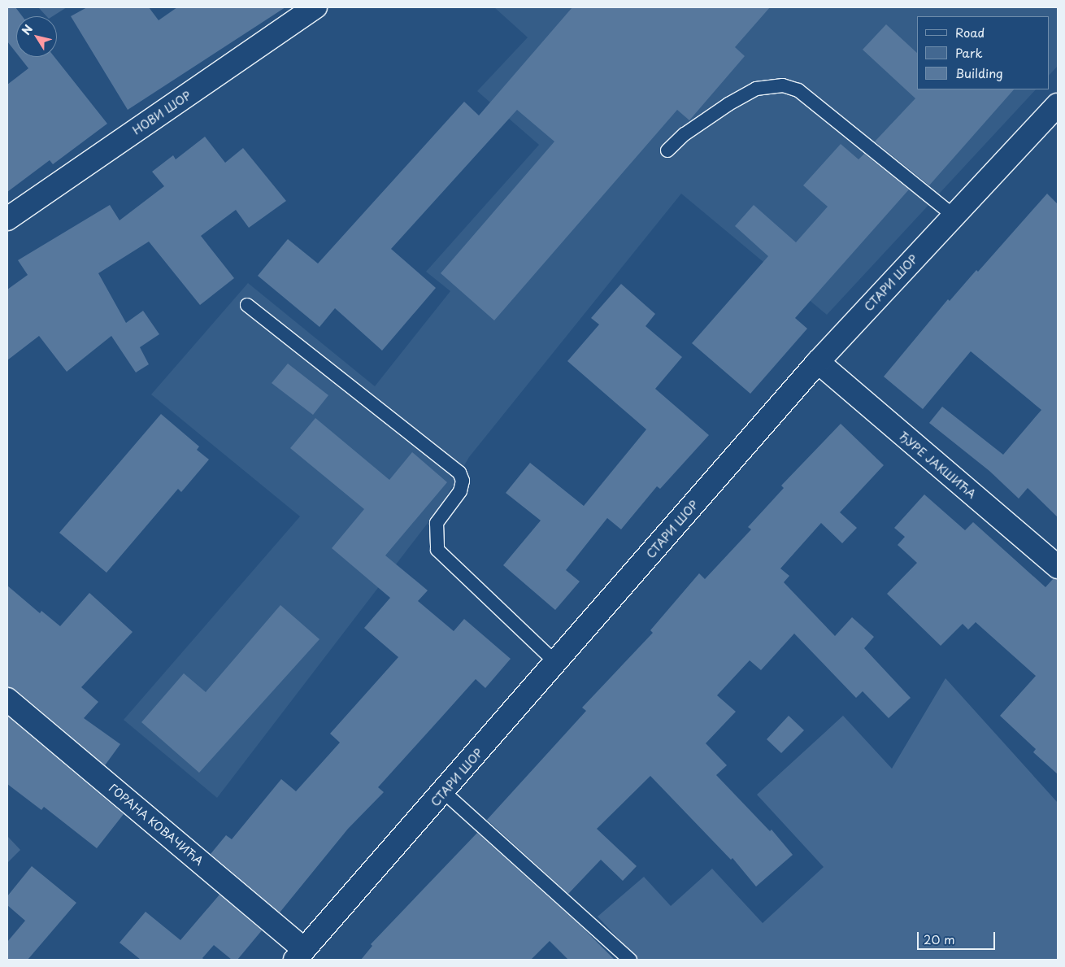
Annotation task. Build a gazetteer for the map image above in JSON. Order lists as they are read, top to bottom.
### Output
{
  "streets": {
    "main road": [
      "НОВИ ШОР",
      "СТАРИ ШОР",
      "ЂУРЕ ЈАКШИЋА",
      "ГОРАНА КОВАЧИЋА"
    ]
  },
  "crossings": [
    ["СТАРИ ШОР", "ЂУРЕ ЈАКШИЋА"],
    ["СТАРИ ШОР", "ГОРАНА КОВАЧИЋА"]
  ],
  "legend": ["Road", "Park", "Building"],
  "scale_bar": "20 m",
  "north": "top left"
}
